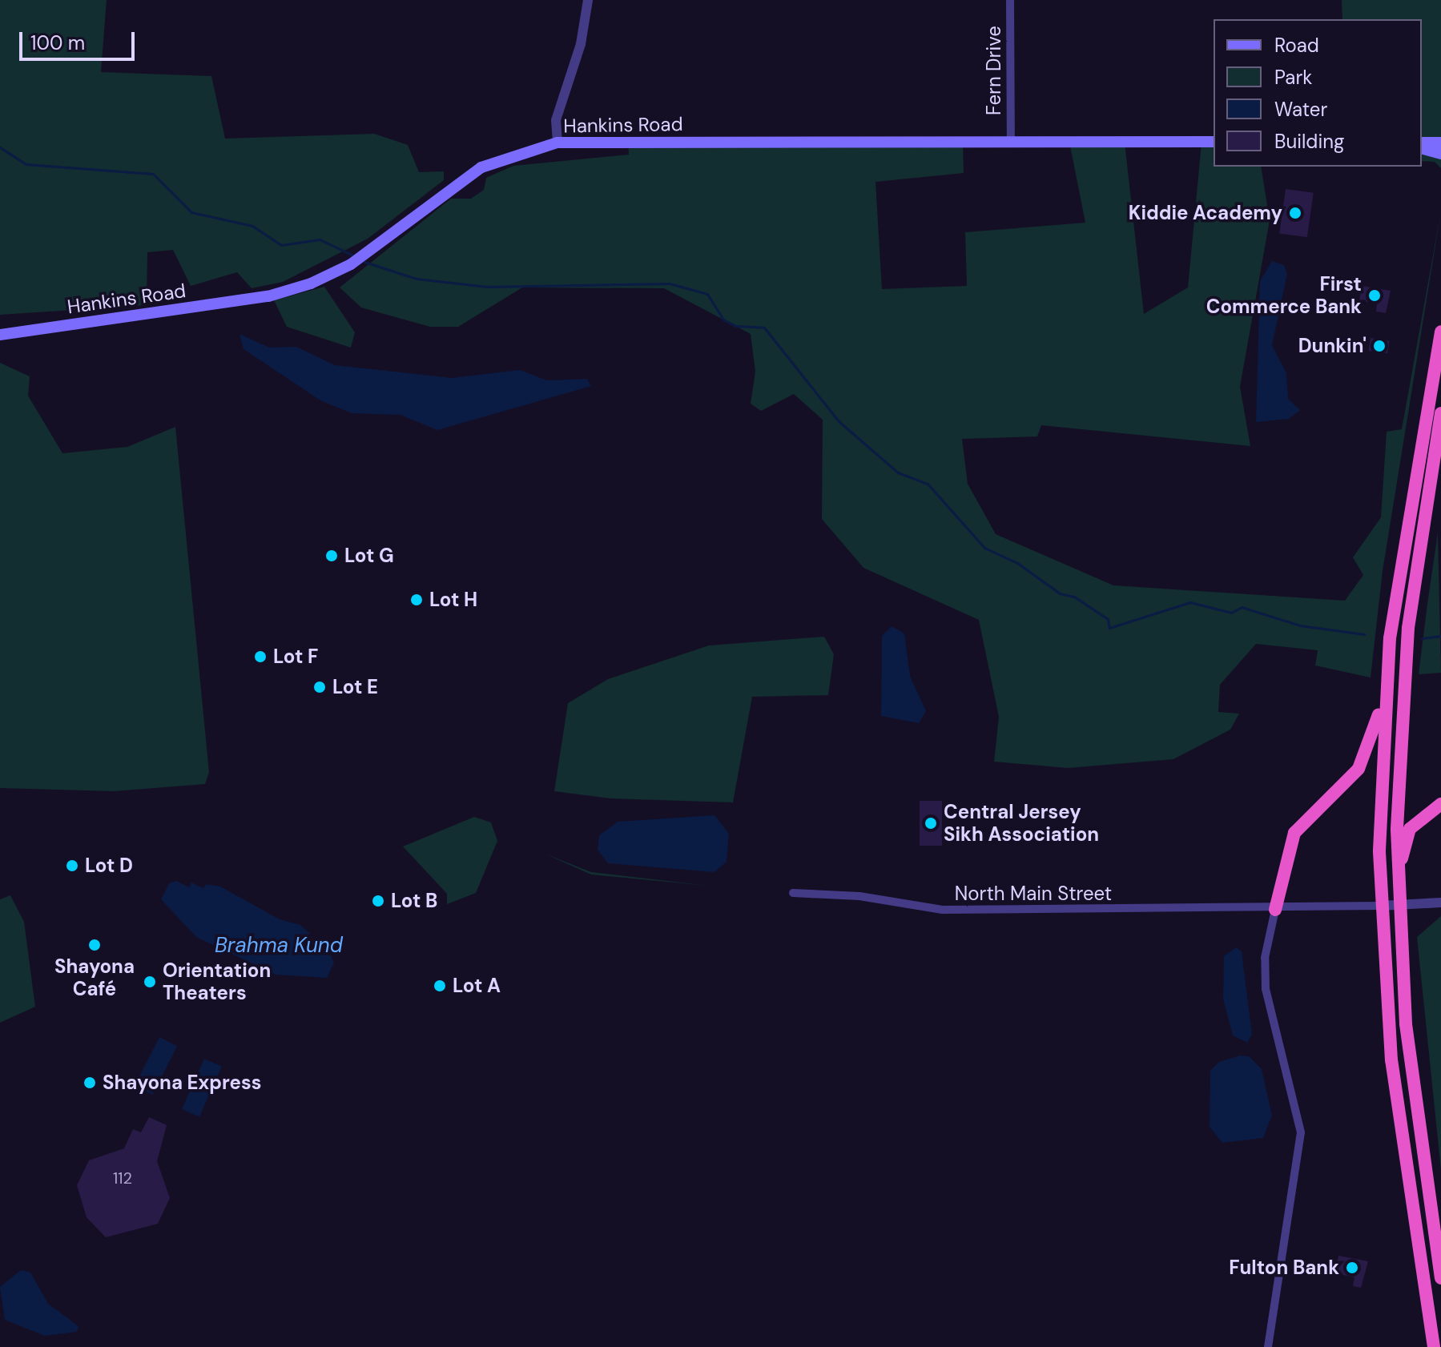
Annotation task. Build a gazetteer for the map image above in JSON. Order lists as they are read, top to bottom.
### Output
{
  "streets": {
    "main road": ["Hankins Road"],
    "street": ["Fern Drive", "North Main Street"]
  },
  "crossings": [
    ["Fern Drive", "Hankins Road"]
  ],
  "water": ["Brahma Kund"],
  "places": [
    "Kiddie Academy",
    "First Commerce Bank",
    "Dunkin'",
    "Lot G",
    "Lot H",
    "Lot F",
    "Lot E",
    "Central Jersey Sikh Association",
    "Lot D",
    "Lot B",
    "Shayona Café",
    "Orientation Theaters",
    "Lot A",
    "Shayona Express",
    "Fulton Bank"
  ],
  "house_numbers": ["112"],
  "legend": [
    "Road",
    "Park",
    "Water",
    "Building"
  ],
  "scale_bar": "100 m"
}
